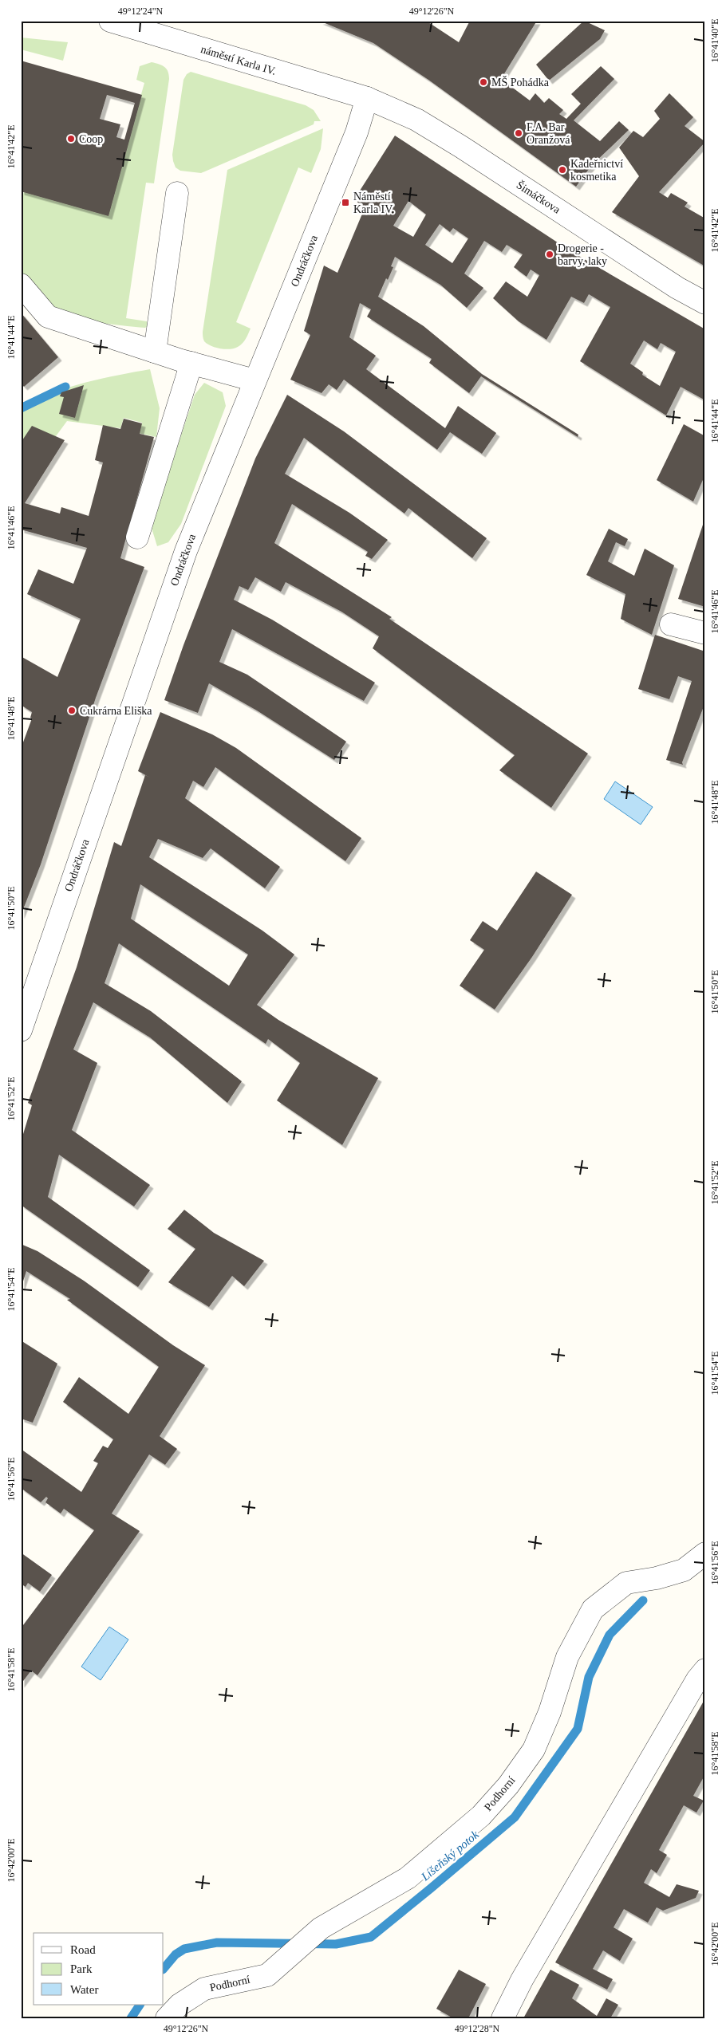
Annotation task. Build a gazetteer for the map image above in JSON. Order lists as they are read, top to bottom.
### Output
{
  "streets": {
    "street": [
      "náměstí Karla IV.",
      "Šimáčkova",
      "Ondráčkova",
      "Podhorní"
    ]
  },
  "crossings": [
    ["náměstí Karla IV.", "Šimáčkova"],
    ["náměstí Karla IV.", "Ondráčkova"],
    ["Šimáčkova", "Ondráčkova"]
  ],
  "water": ["Líšeňský potok"],
  "places": {
    "other": [
      "MŠ Pohádka",
      "F.A. Bar Oranžová",
      "Coop",
      "Kadeřnictví kosmetika",
      "Drogerie - barvy, laky",
      "Cukrárna Eliška"
    ],
    "transit": ["Náměstí Karla IV."]
  },
  "legend": ["Road", "Park", "Water"],
  "coordinates": [
    "49°12'24\"N",
    "49°12'26\"N",
    "16°41'40\"E",
    "16°41'42\"E",
    "16°41'44\"E",
    "16°41'46\"E",
    "16°41'48\"E",
    "16°41'50\"E",
    "16°41'52\"E",
    "16°41'54\"E",
    "16°41'56\"E",
    "16°41'58\"E",
    "16°42'00\"E",
    "49°12'28\"N"
  ]
}
